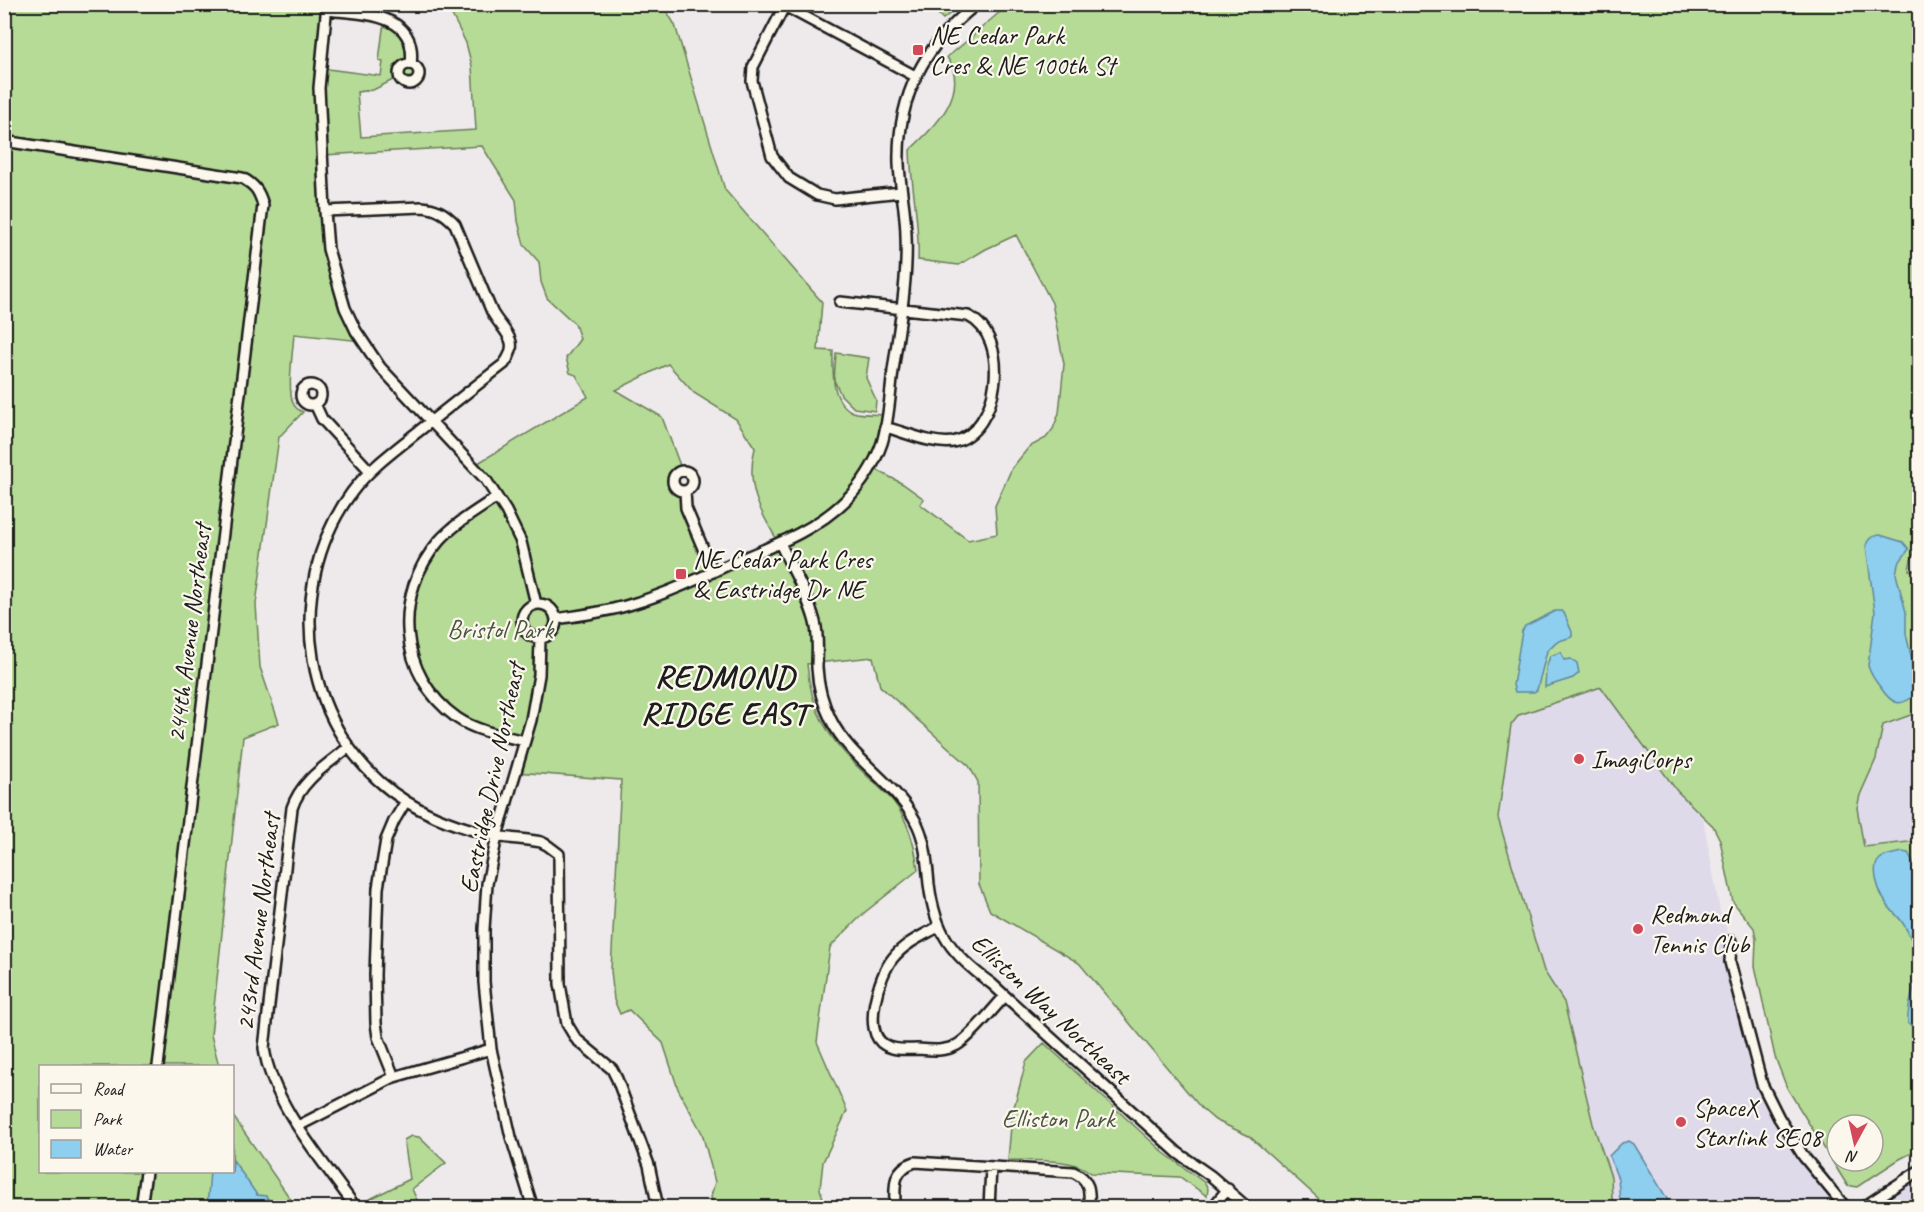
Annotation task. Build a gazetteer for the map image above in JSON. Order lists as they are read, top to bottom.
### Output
{
  "streets": {
    "street": [
      "244th Avenue Northeast",
      "Eastridge Drive Northeast",
      "243rd Avenue Northeast",
      "Elliston Way Northeast"
    ]
  },
  "districts": ["REDMOND RIDGE EAST"],
  "parks": ["Bristol Park", "Elliston Park"],
  "places": {
    "transit": ["NE Cedar Park Cres & NE 100th St", "NE Cedar Park Cres & Eastridge Dr NE"],
    "other": ["ImagiCorps", "Redmond Tennis Club", "SpaceX Starlink SE08"]
  },
  "legend": ["Road", "Park", "Water"],
  "north": "bottom"
}
